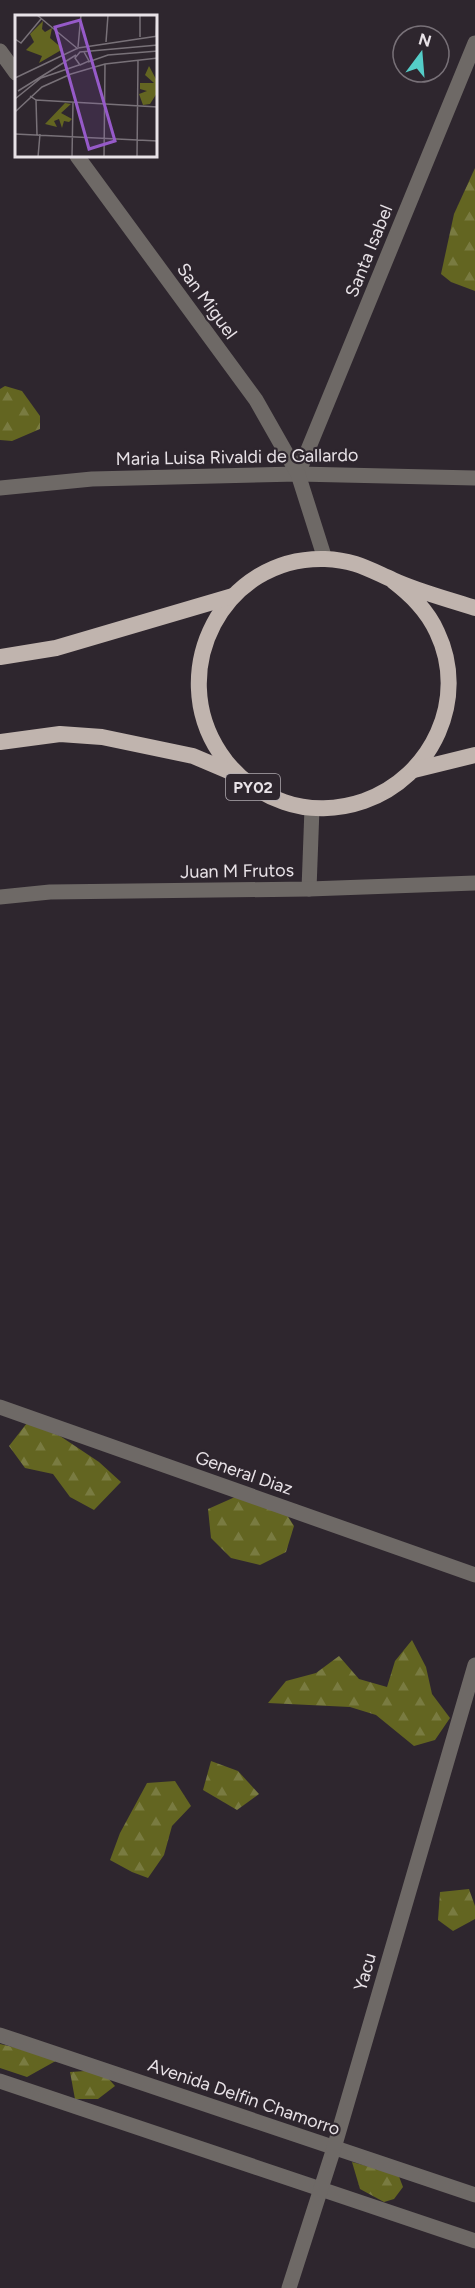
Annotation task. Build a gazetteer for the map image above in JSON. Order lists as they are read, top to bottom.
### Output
{
  "streets": {
    "highway": ["PY02"],
    "street": [
      "Santa Isabel",
      "San Miguel",
      "Maria Luisa Rivaldi de Gallardo",
      "Juan M Frutos",
      "General Diaz",
      "Yacu",
      "Avenida Delfin Chamorro"
    ]
  },
  "crossings": [
    ["Santa Isabel", "San Miguel"],
    ["Santa Isabel", "Maria Luisa Rivaldi de Gallardo"],
    ["San Miguel", "Maria Luisa Rivaldi de Gallardo"],
    ["San Miguel", "PY02"],
    ["Yacu", "Avenida Delfin Chamorro"]
  ],
  "north": "top"
}
